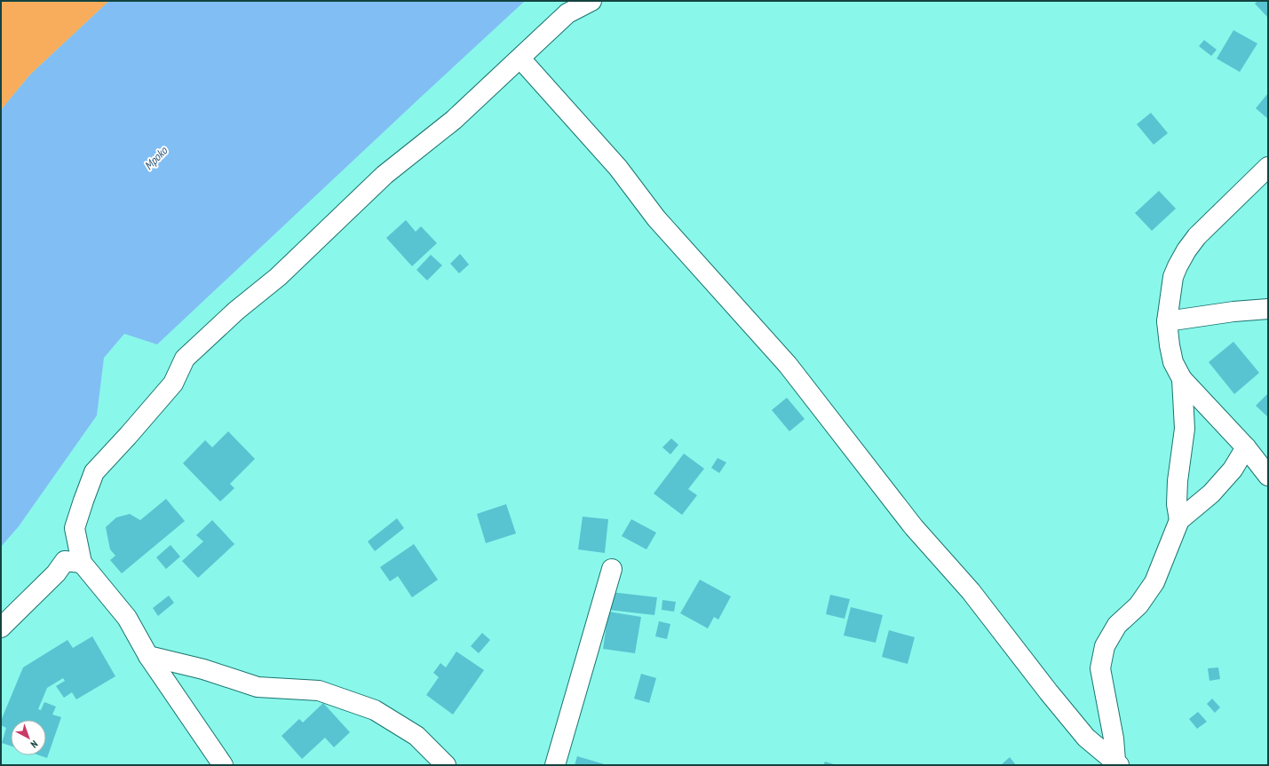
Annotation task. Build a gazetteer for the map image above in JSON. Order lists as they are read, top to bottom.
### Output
{
  "water": ["Mpoko"],
  "north": "bottom right"
}
